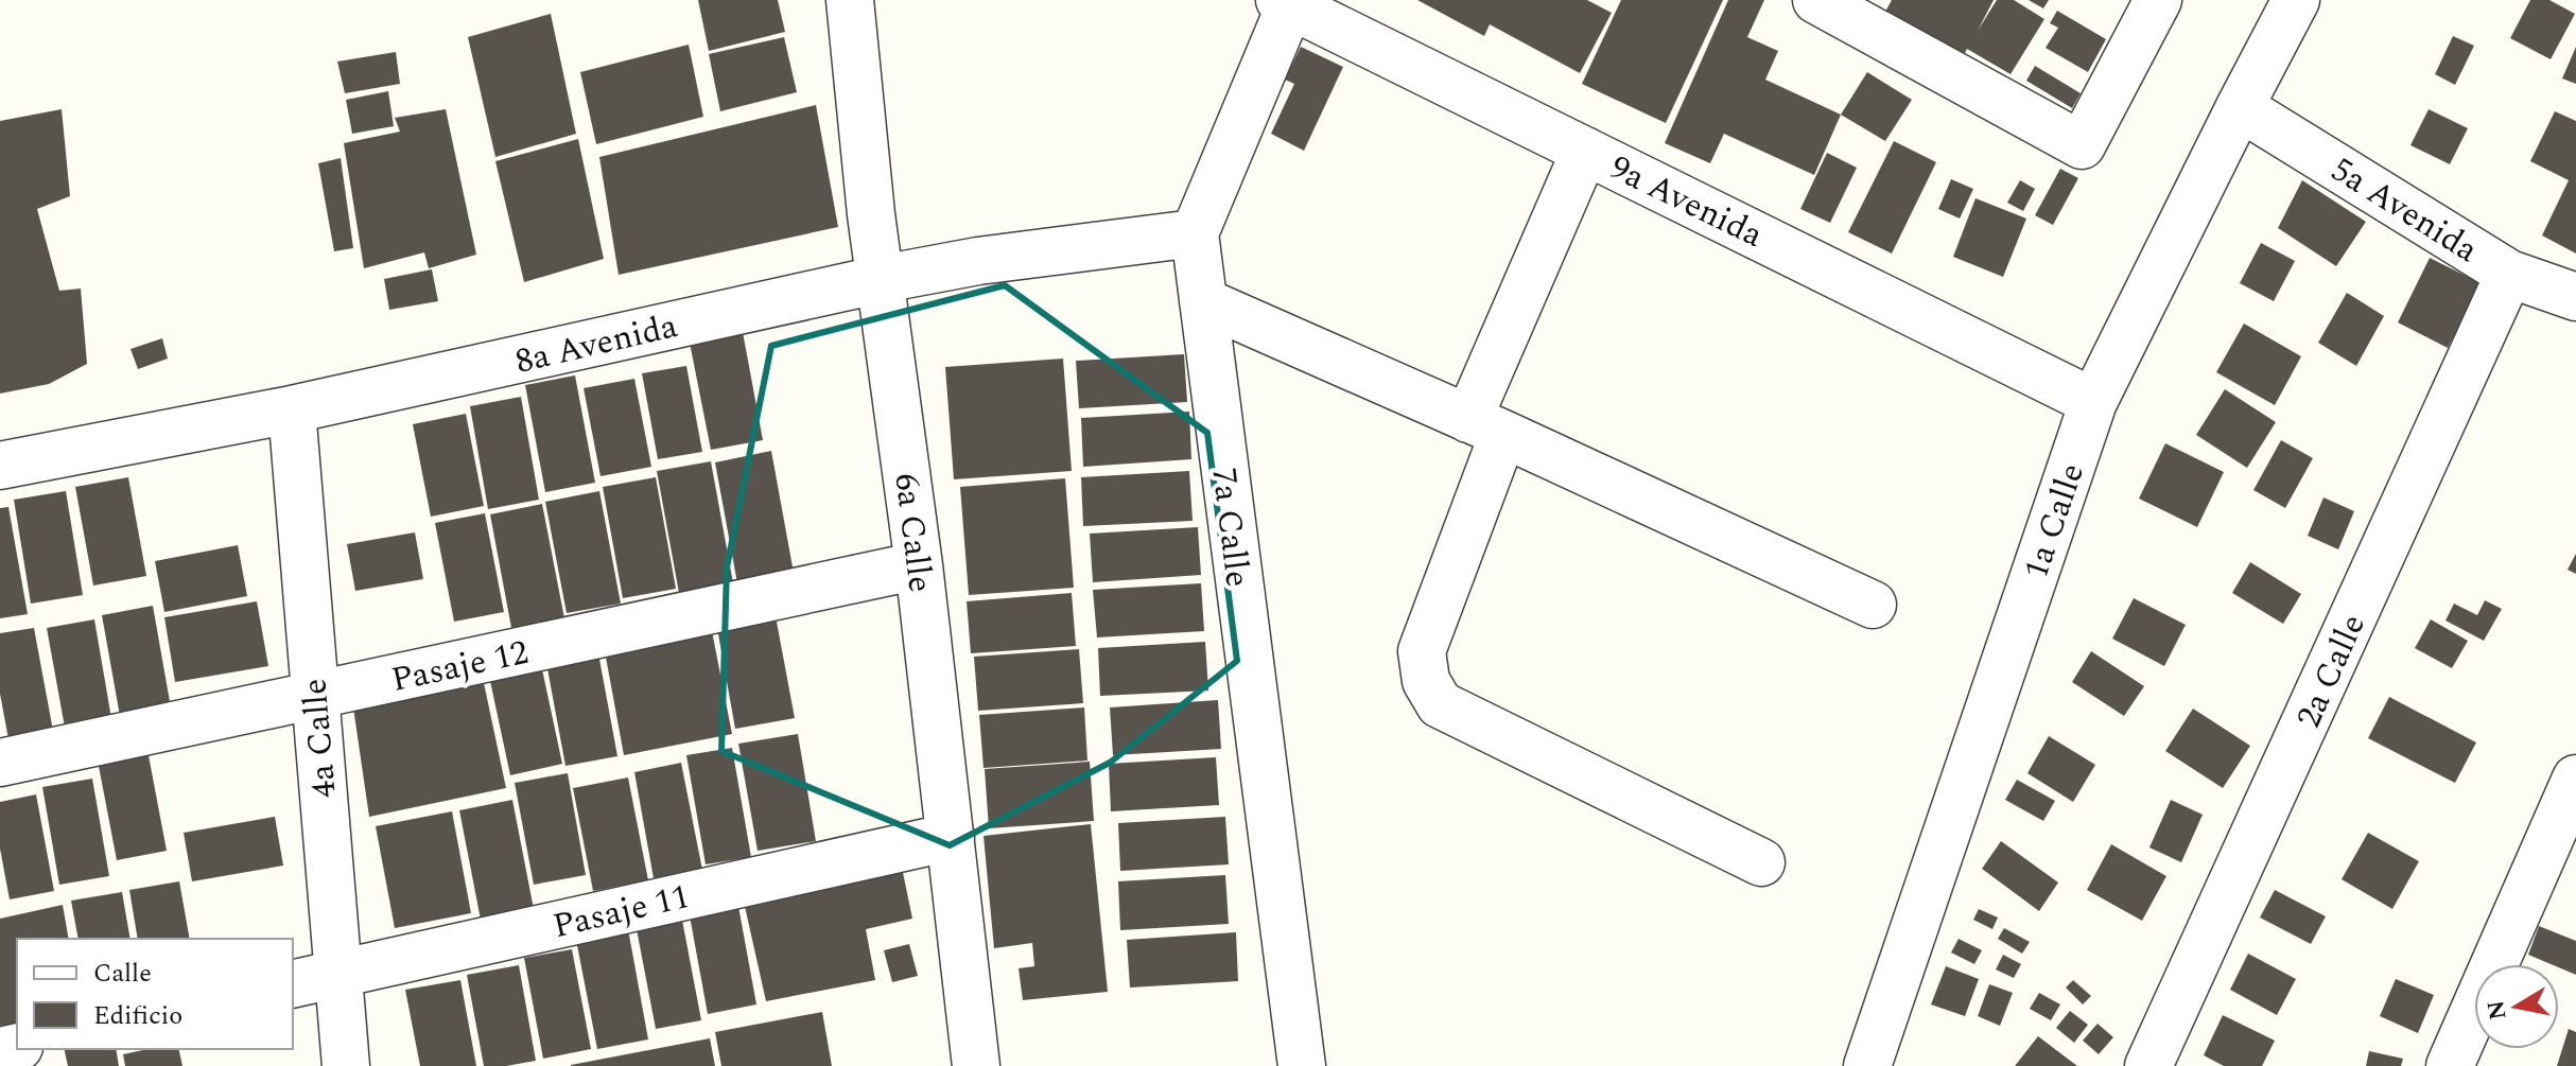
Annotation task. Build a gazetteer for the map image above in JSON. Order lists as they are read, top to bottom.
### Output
{
  "streets": {
    "street": [
      "9a Avenida",
      "5a Avenida",
      "8a Avenida",
      "1a Calle",
      "7a Calle",
      "6a Calle",
      "Pasaje 12",
      "2a Calle",
      "4a Calle",
      "Pasaje 11"
    ]
  },
  "crossings": [
    ["9a Avenida", "1a Calle"],
    ["9a Avenida", "7a Calle"],
    ["5a Avenida", "1a Calle"],
    ["5a Avenida", "2a Calle"],
    ["8a Avenida", "7a Calle"],
    ["8a Avenida", "6a Calle"],
    ["8a Avenida", "4a Calle"],
    ["6a Calle", "Pasaje 12"],
    ["6a Calle", "Pasaje 11"],
    ["Pasaje 12", "4a Calle"],
    ["4a Calle", "Pasaje 11"]
  ],
  "legend": ["Calle", "Edificio"],
  "north": "left"
}
